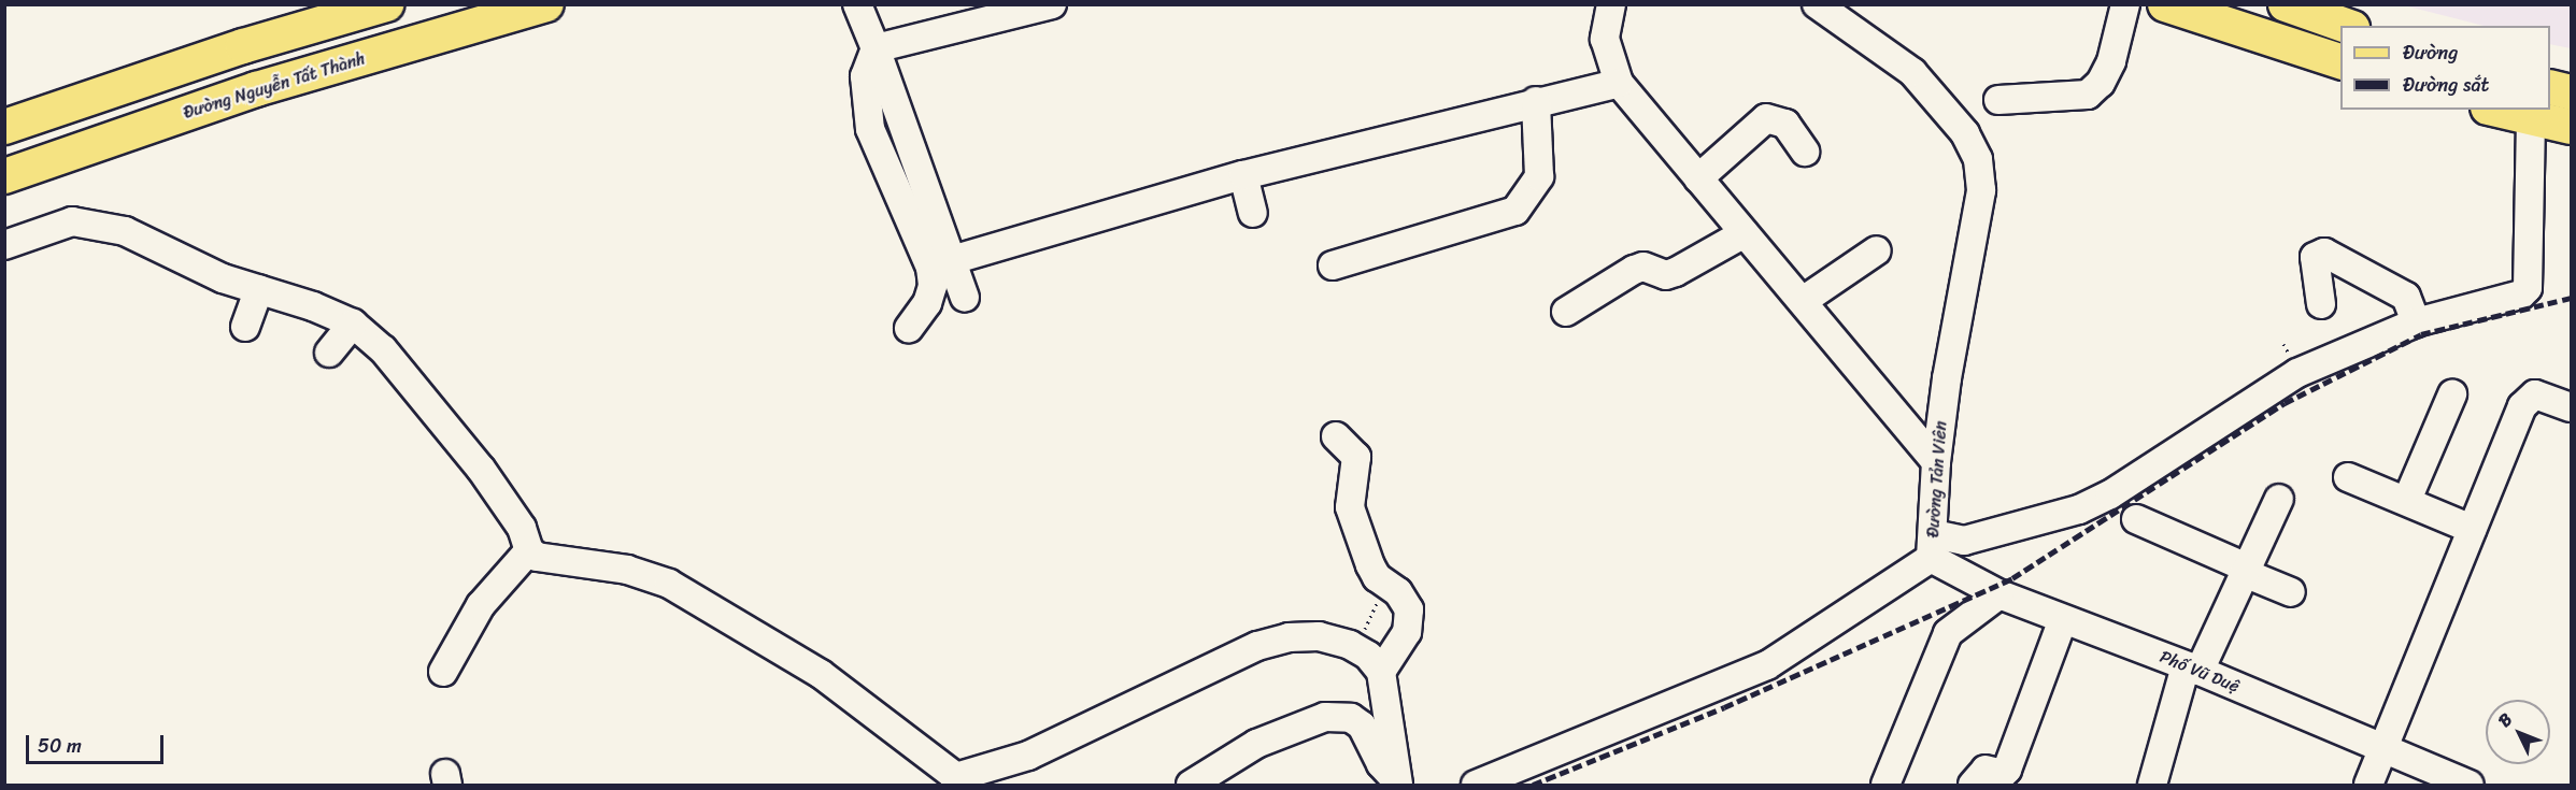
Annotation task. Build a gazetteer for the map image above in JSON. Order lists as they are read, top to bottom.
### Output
{
  "streets": {
    "main road": ["Đường Nguyễn Tất Thành"],
    "street": ["Đường Tản Viên", "Phố Vũ Duệ"]
  },
  "crossings": [
    ["Đường Tản Viên", "Phố Vũ Duệ"]
  ],
  "legend": ["Đường", "Đường sắt"],
  "scale_bar": "50 m",
  "north": "top left"
}
